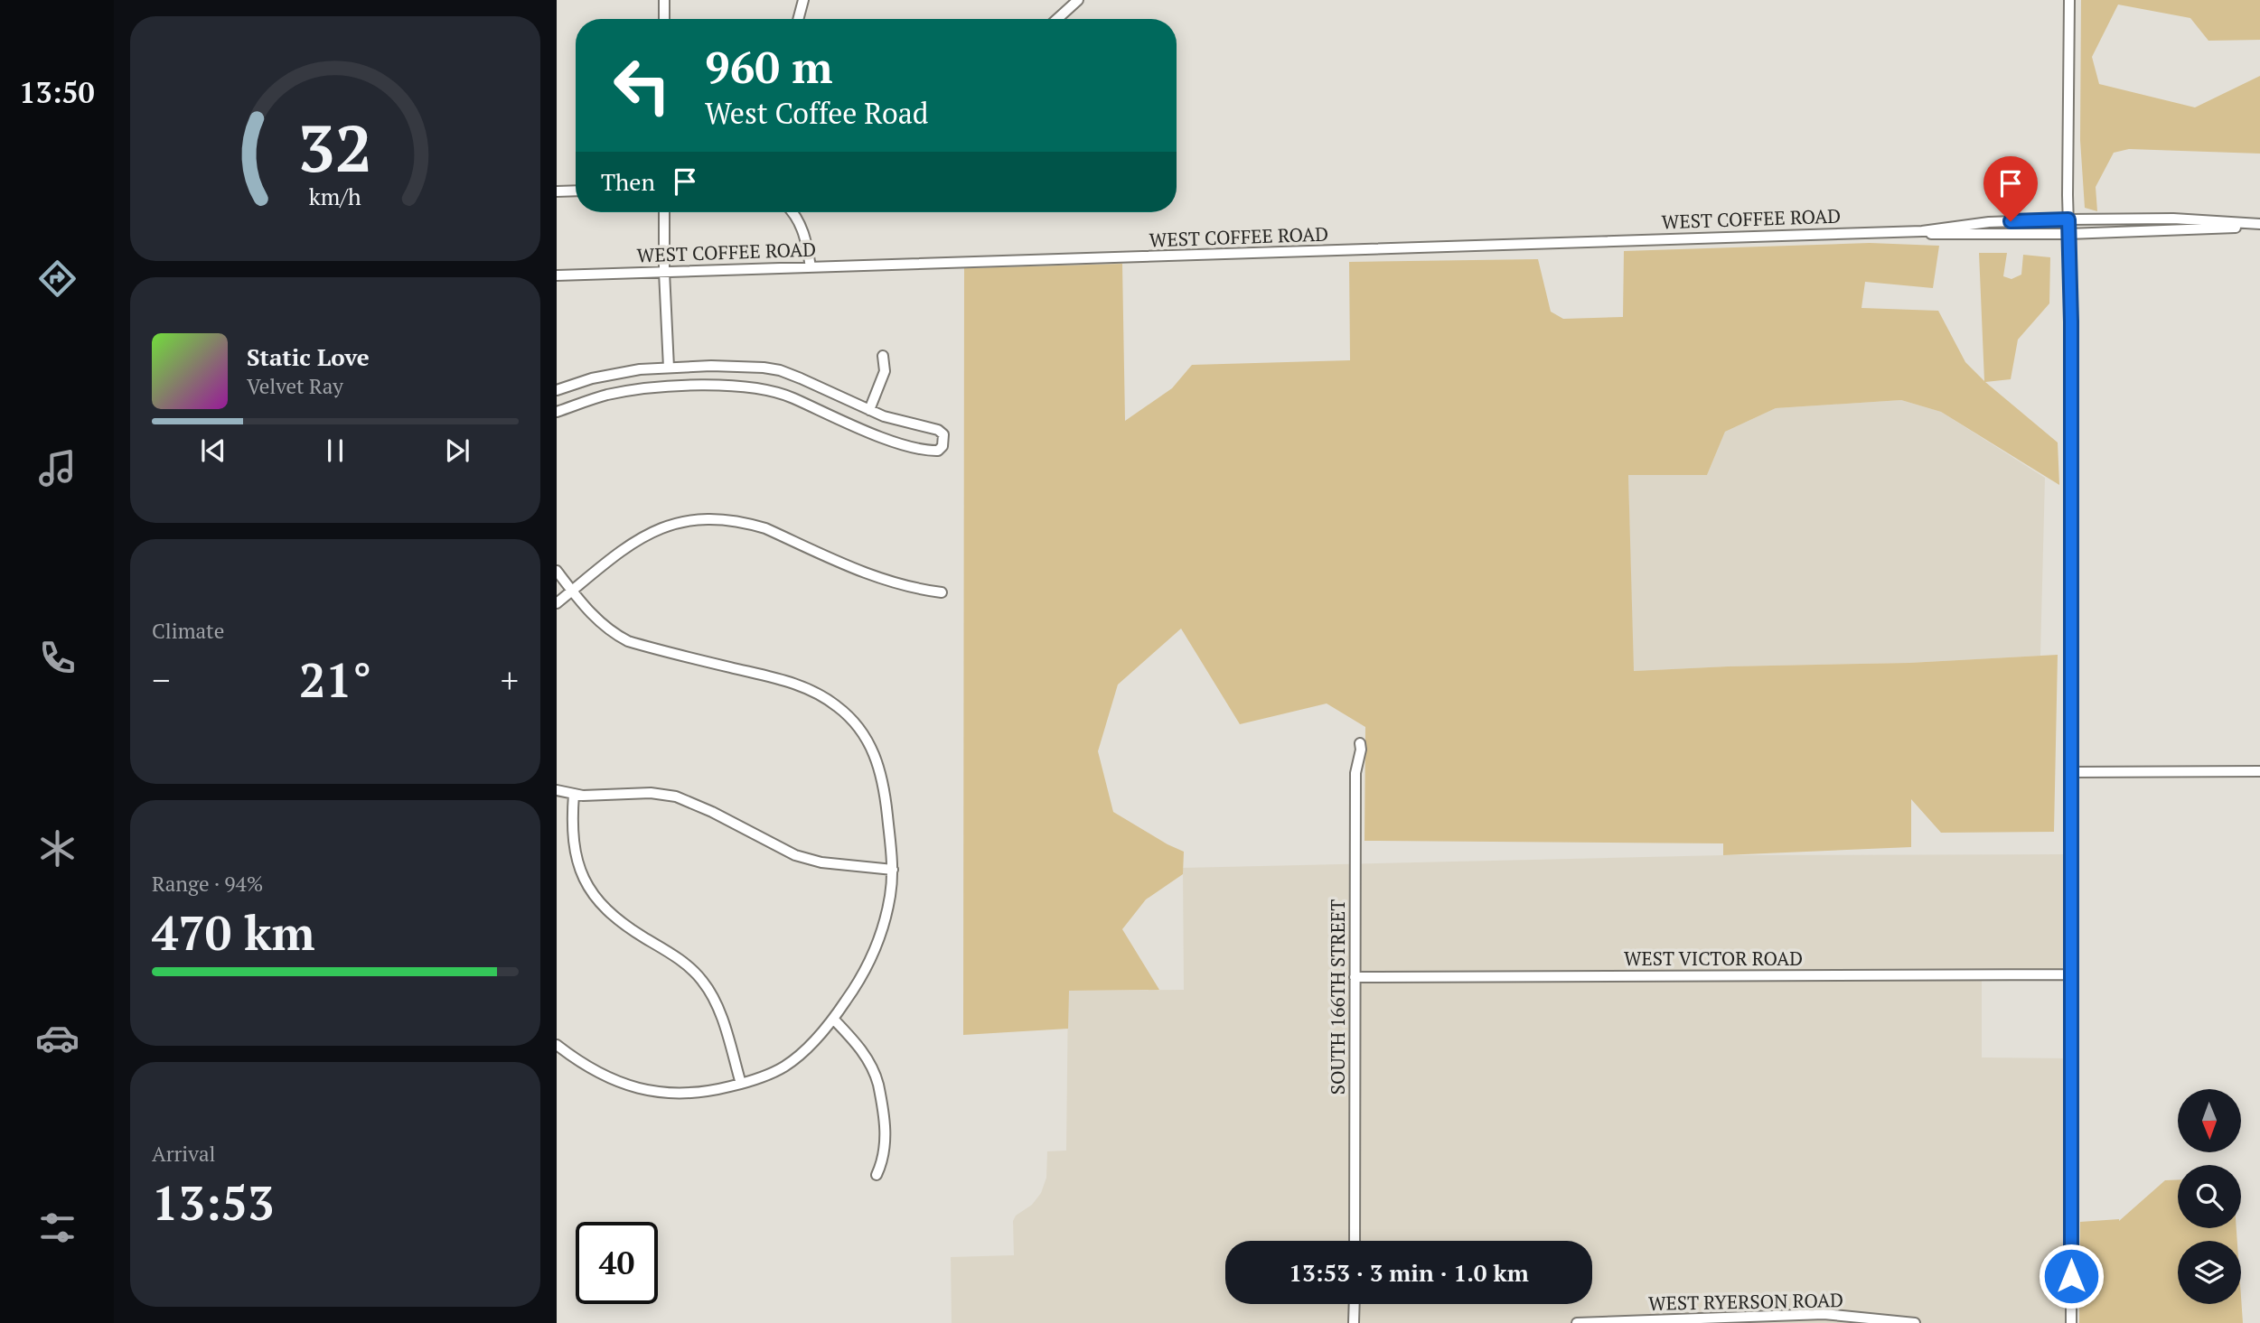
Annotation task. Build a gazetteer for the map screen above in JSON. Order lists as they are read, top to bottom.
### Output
{
  "streets": {
    "street": [
      "WEST COFFEE ROAD",
      "WEST VICTOR ROAD",
      "SOUTH 166TH STREET",
      "WEST RYERSON ROAD"
    ]
  },
  "crossings": [
    ["WEST VICTOR ROAD", "SOUTH 166TH STREET"]
  ],
  "north": "bottom",
  "page": {
    "tabs": "13:50",
    "turn": ["960 m", "West Coffee Road"],
    "then": "Then",
    "song": ["Static Love", "Velvet Ray"],
    "tile": [
      "Climate",
      ["Range · 94%", "470 km"],
      ["Arrival", "13:53"]
    ],
    "heat": ["−", "21°", "+"],
    "limit": "40",
    "trip": "13:53 · 3 min · 1.0 km",
    "gauge": ["32", "km/h"]
  }
}
